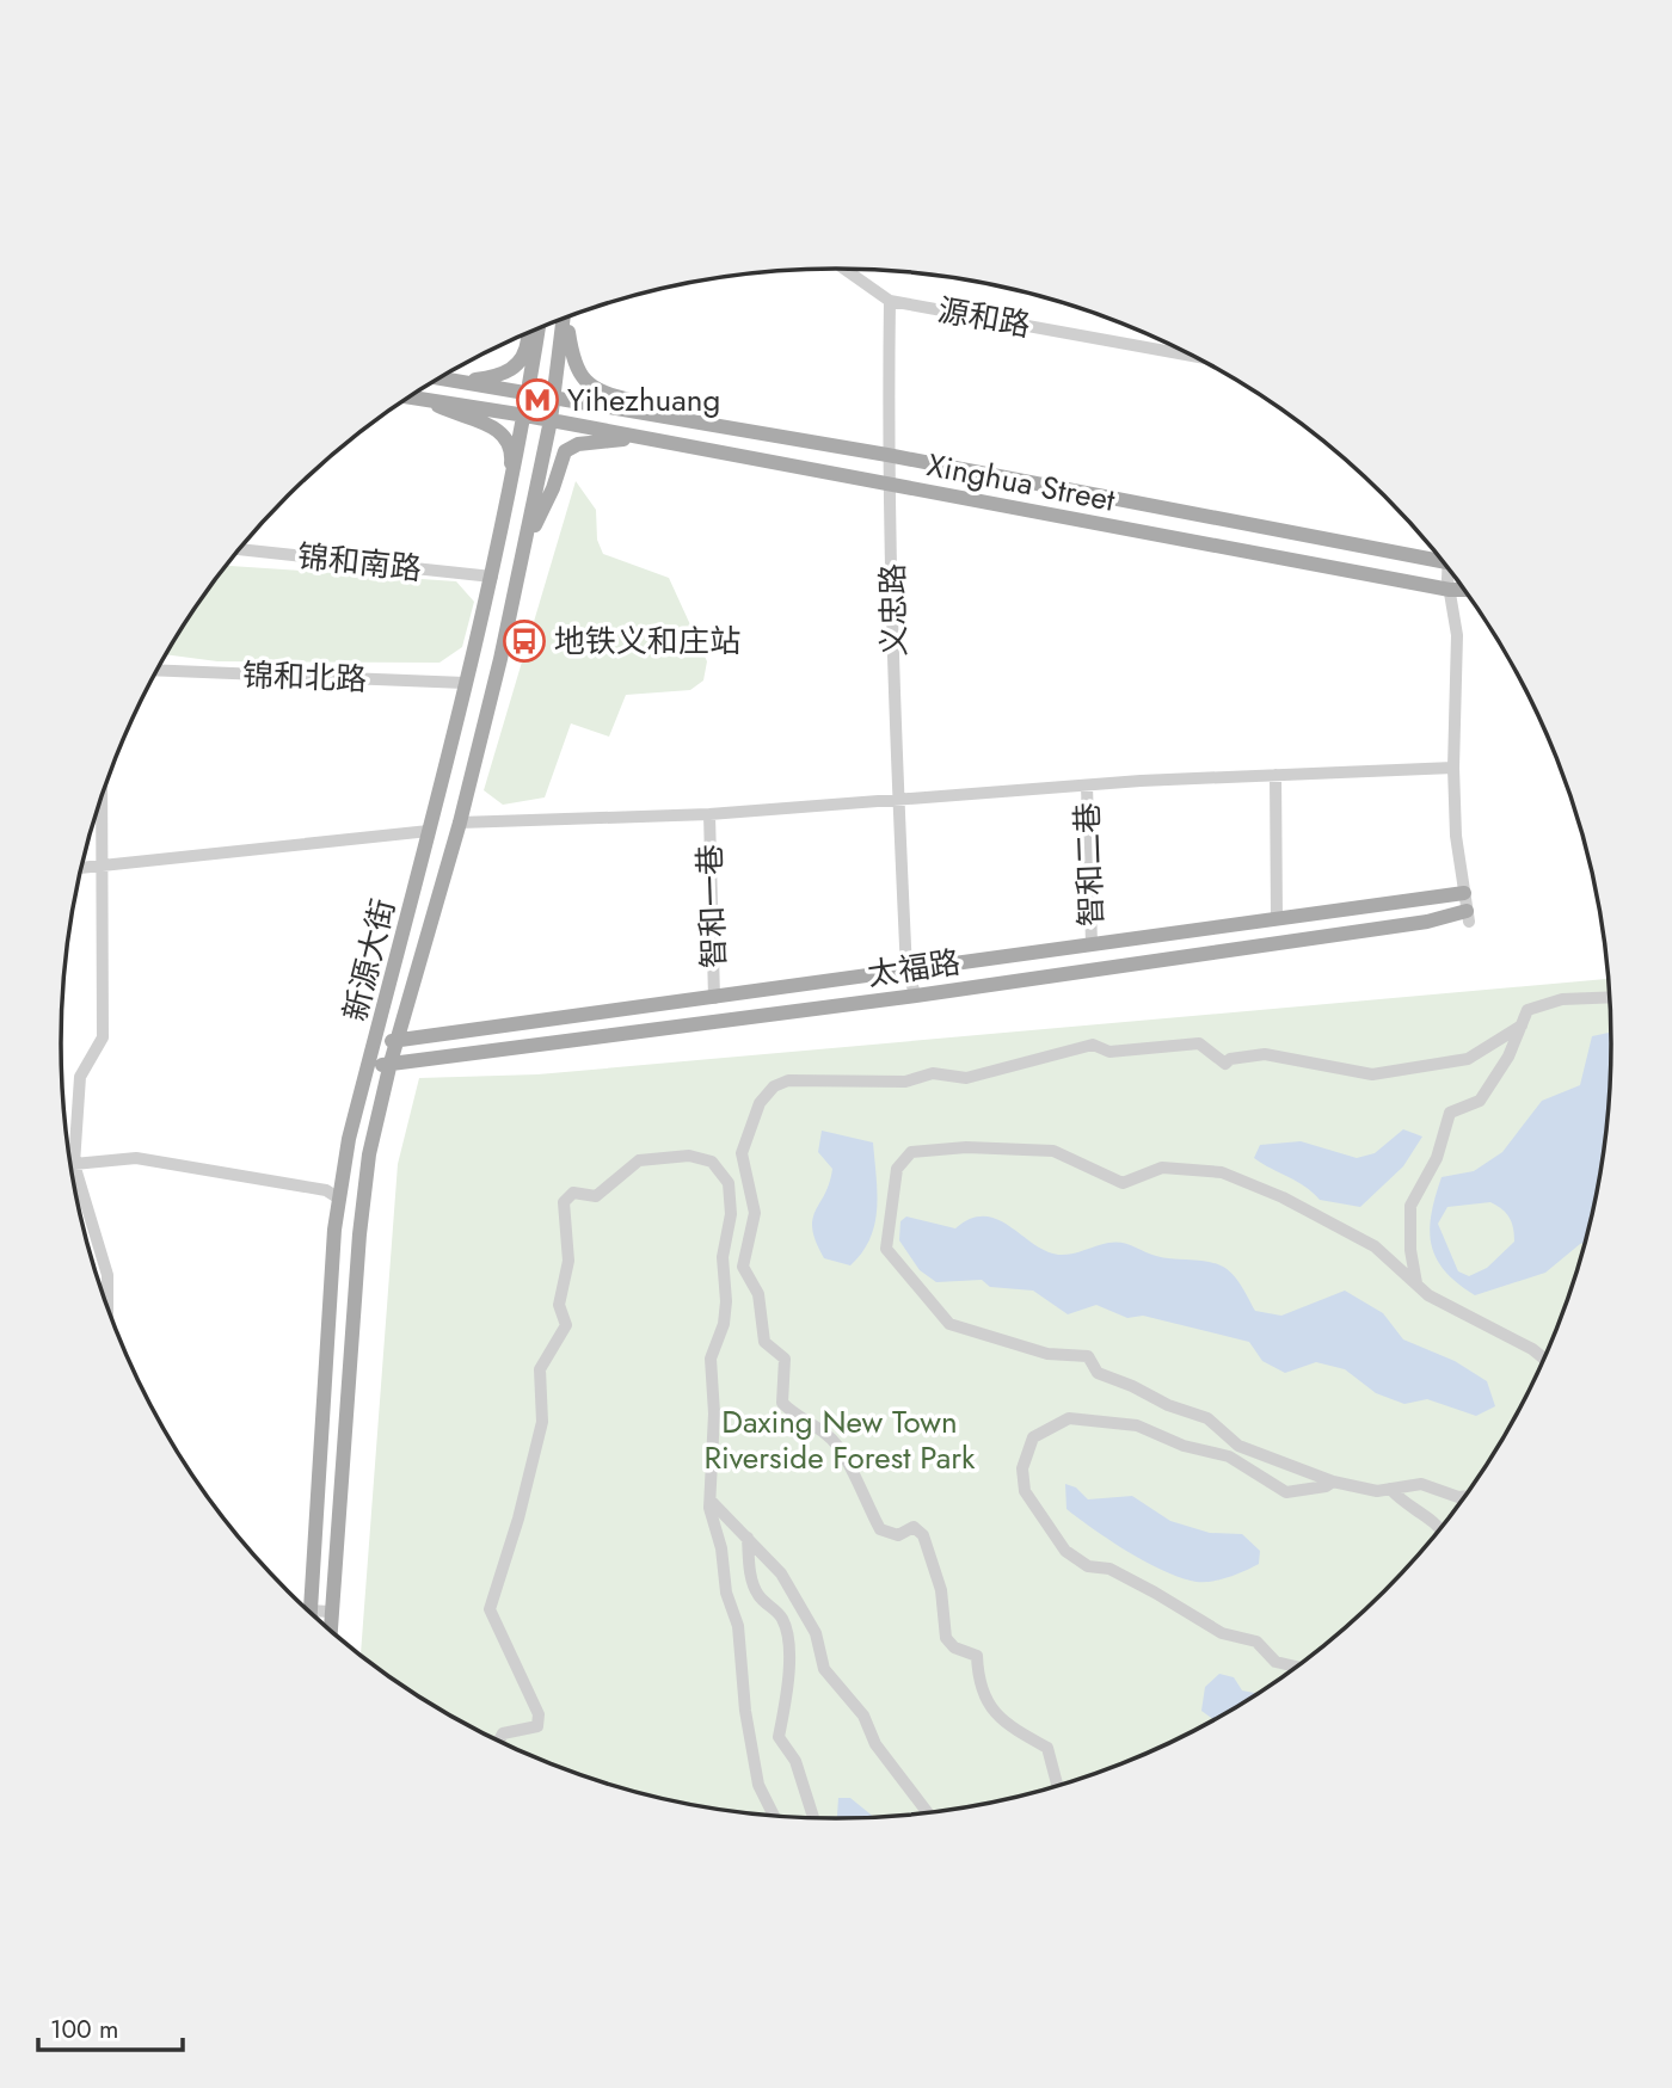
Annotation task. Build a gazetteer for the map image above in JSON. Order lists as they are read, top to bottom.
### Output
{
  "streets": {
    "main road": ["Xinghua Street", "新源大街", "太福路"],
    "street": [
      "源和路",
      "锦和南路",
      "义忠路",
      "锦和北路",
      "智和二巷",
      "智和一巷"
    ]
  },
  "crossings": [
    ["源和路", "义忠路"],
    ["Xinghua Street", "义忠路"],
    ["Xinghua Street", "新源大街"],
    ["锦和南路", "新源大街"],
    ["义忠路", "太福路"],
    ["锦和北路", "新源大街"],
    ["智和二巷", "太福路"],
    ["智和一巷", "太福路"],
    ["新源大街", "太福路"]
  ],
  "parks": ["Daxing New Town Riverside Forest Park"],
  "places": {
    "metro station": ["Yihezhuang"],
    "bus stop": ["地铁义和庄站"]
  },
  "scale_bar": "100 m"
}
